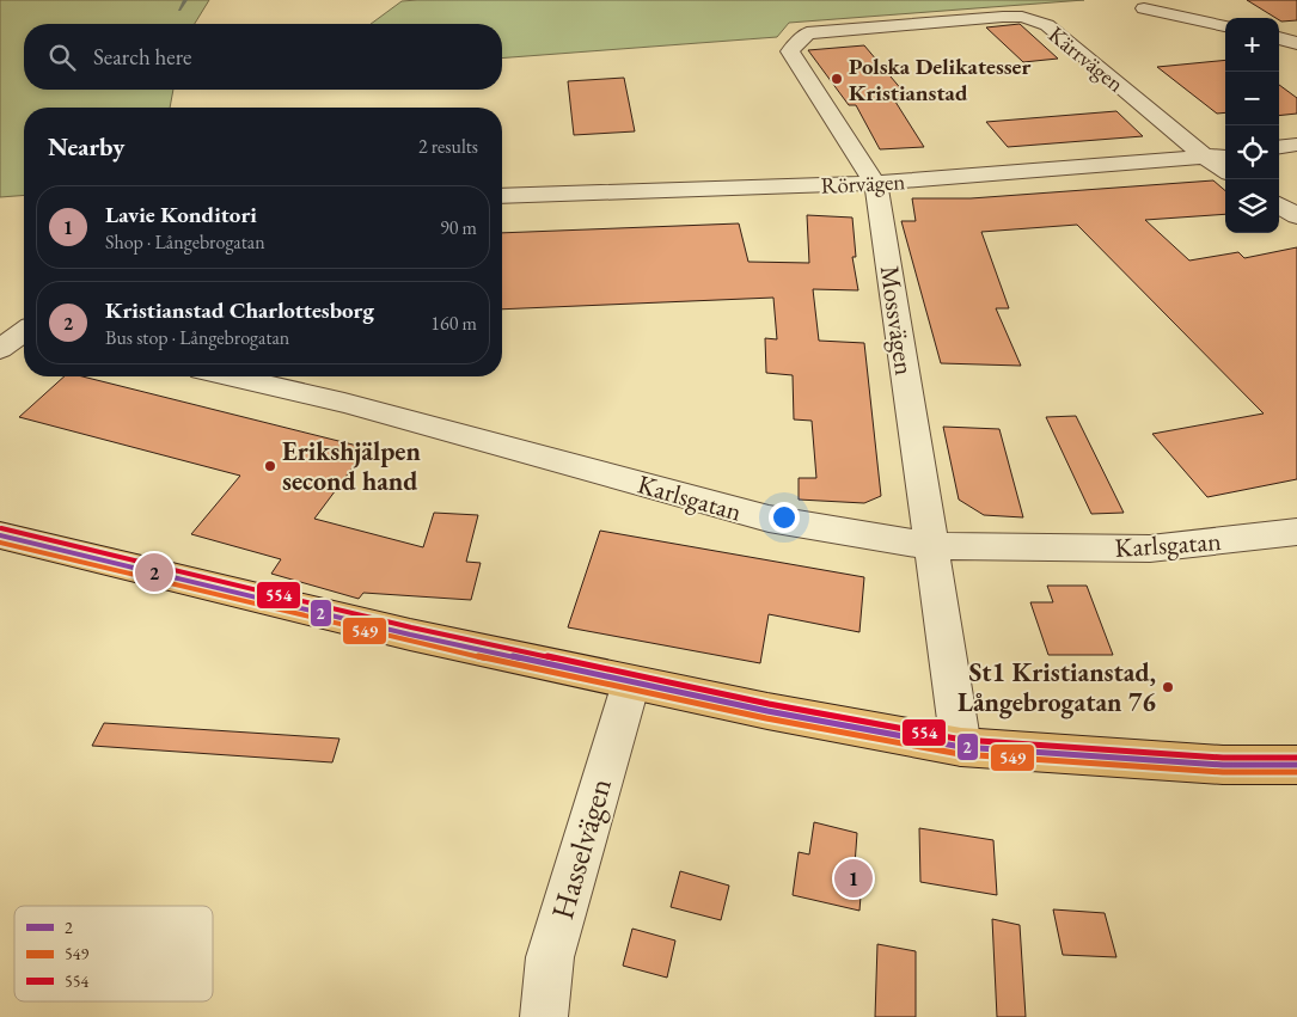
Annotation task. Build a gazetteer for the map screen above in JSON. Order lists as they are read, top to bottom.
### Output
{
  "streets": {
    "street": [
      "Kärrvägen",
      "Rörvägen",
      "Mossvägen",
      "Karlsgatan",
      "Hasselvägen"
    ]
  },
  "crossings": [
    ["Kärrvägen", "Rörvägen"],
    ["Kärrvägen", "Mossvägen"],
    ["Rörvägen", "Mossvägen"],
    ["Mossvägen", "Karlsgatan"]
  ],
  "places": ["Polska Delikatesser Kristianstad", "Erikshjälpen second hand", "St1 Kristianstad, Långebrogatan 76"],
  "lines": ["transit line 554", "transit line 2", "transit line 549"],
  "legend": ["2", "549", "554"],
  "page": {
    "map_buttons": ["+", "−"],
    "search": "Search here",
    "heading": ["Nearby", "2 results"],
    "list": [
      {
        "mark": "1",
        "name": "Lavie Konditori",
        "note": "Shop · Långebrogatan",
        "value": "90 m"
      },
      {
        "mark": "2",
        "name": "Kristianstad Charlottesborg",
        "note": "Bus stop · Långebrogatan",
        "value": "160 m"
      }
    ],
    "pins": ["2", "1"]
  }
}
